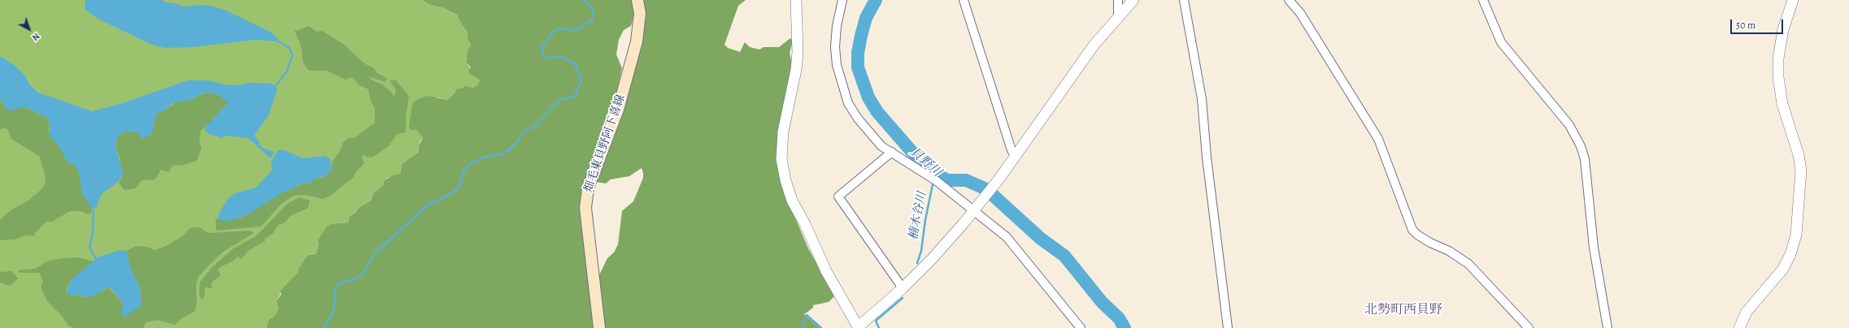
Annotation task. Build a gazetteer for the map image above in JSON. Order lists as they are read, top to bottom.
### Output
{
  "streets": {
    "main road": ["畑毛東貝野阿下喜線"]
  },
  "districts": ["北勢町西貝野"],
  "water": ["貝野川", "楠木谷川"],
  "scale_bar": "50 m",
  "north": "bottom right"
}
